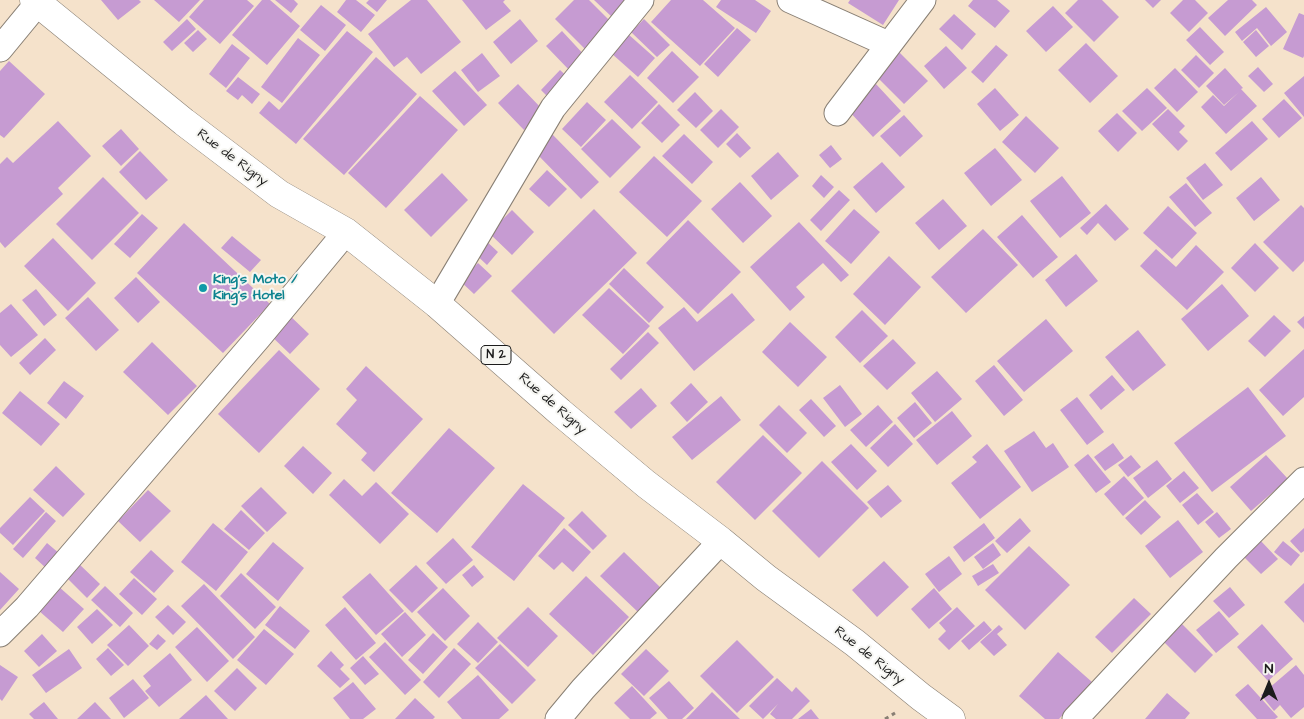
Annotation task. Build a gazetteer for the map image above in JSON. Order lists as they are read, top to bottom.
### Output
{
  "streets": {
    "main road": ["Rue de Rigny", "N 2"]
  },
  "places": ["King's Moto / King's Hotel"],
  "north": "top"
}
